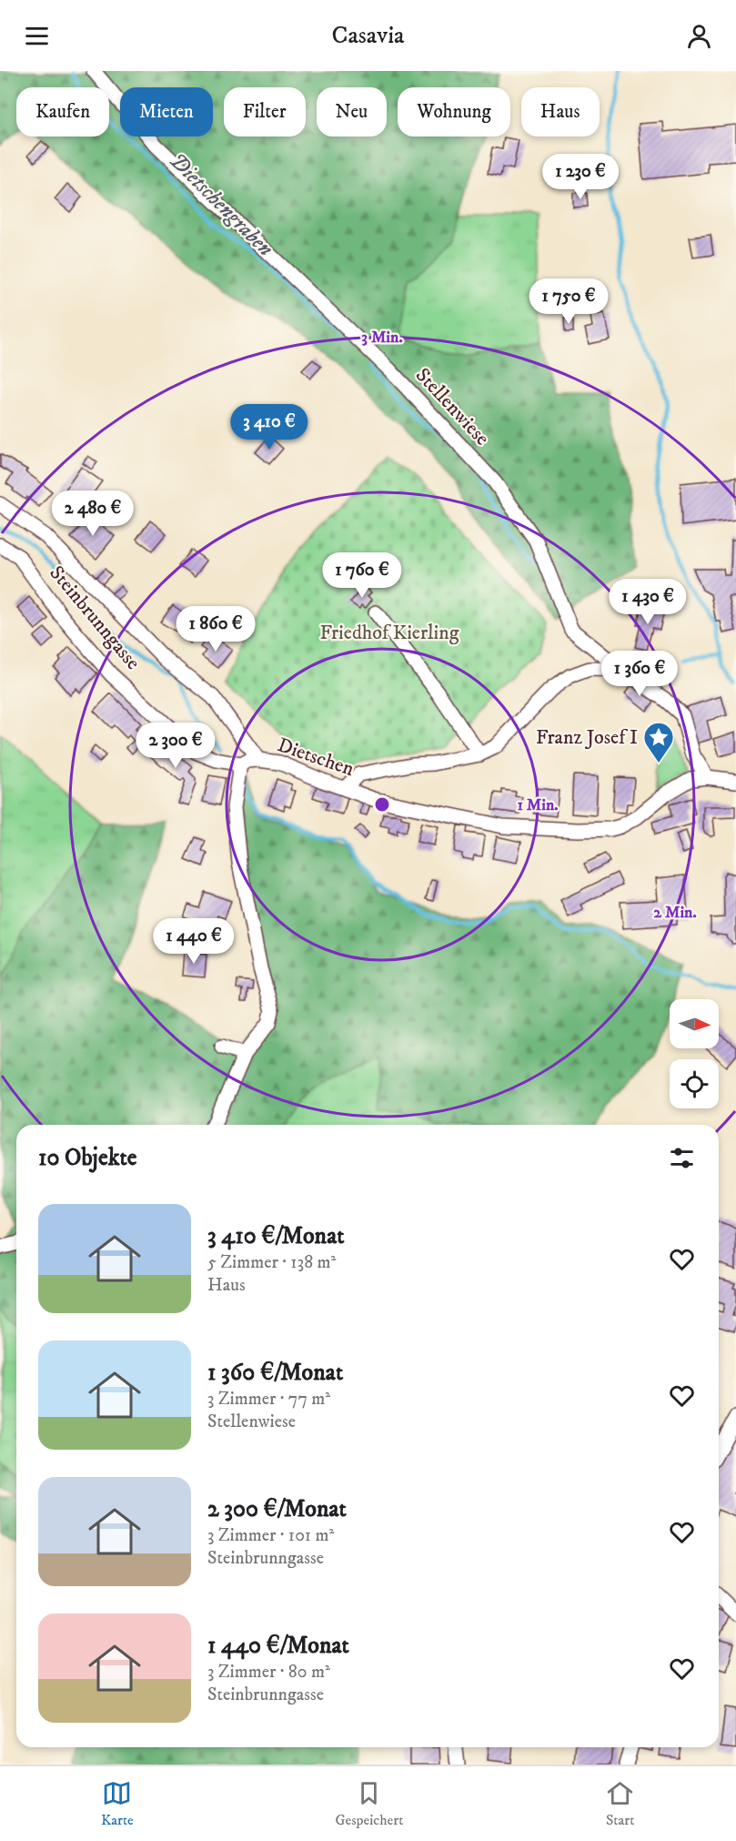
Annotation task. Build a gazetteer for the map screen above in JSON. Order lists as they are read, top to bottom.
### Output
{
  "streets": {
    "street": ["Stellenwiese", "Steinbrunngasse", "Dietschen"]
  },
  "crossings": [
    ["Stellenwiese", "Dietschen"],
    ["Steinbrunngasse", "Dietschen"]
  ],
  "water": ["Dietschengraben"],
  "parks": ["Friedhof Kierling"],
  "places": {
    "place": ["Franz Josef I"]
  },
  "north": "right",
  "page": {
    "header": "Casavia",
    "chip": [
      "Kaufen",
      "Mieten",
      "Filter",
      "Neu",
      "Wohnung",
      "Haus"
    ],
    "price": [
      "1 230 €",
      "1 750 €",
      "3 410 €",
      "2 480 €",
      "1 760 €",
      "1 430 €",
      "1 860 €",
      "1 360 €",
      "2 300 €",
      "1 440 €"
    ],
    "heading": "10 Objekte",
    "list": [
      {
        "name": "3 410 €/Monat",
        "note": "5 Zimmer · 138 m² · Haus"
      },
      {
        "name": "1 360 €/Monat",
        "note": "3 Zimmer · 77 m² · Stellenwiese"
      },
      {
        "name": "2 300 €/Monat",
        "note": "3 Zimmer · 101 m² · Steinbrunngasse"
      },
      {
        "name": "1 440 €/Monat",
        "note": "3 Zimmer · 80 m² · Steinbrunngasse"
      }
    ],
    "tabs": ["Karte", "Gespeichert", "Start"]
  },
  "rings": ["3 Min.", "1 Min.", "2 Min."]
}
